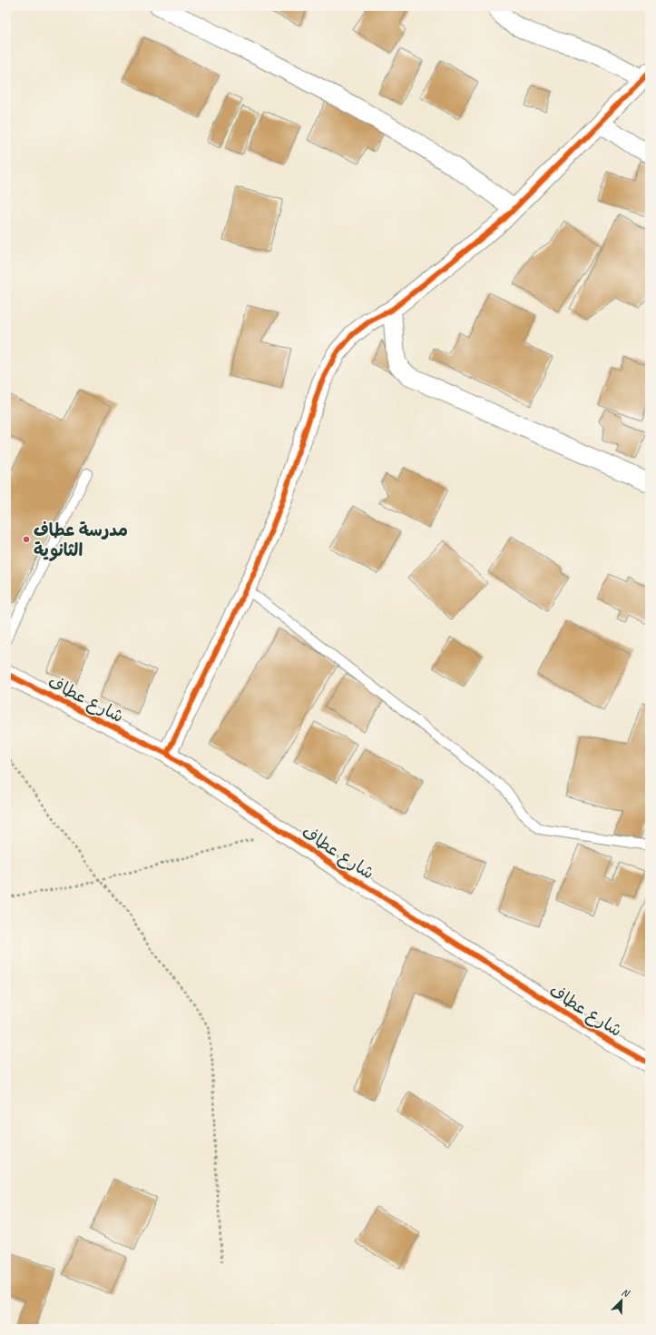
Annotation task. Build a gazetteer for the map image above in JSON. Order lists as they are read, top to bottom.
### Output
{
  "streets": {
    "street": ["شارع عطاف"]
  },
  "places": ["مدرسة عطاف الثانوية"],
  "north": "top right"
}
